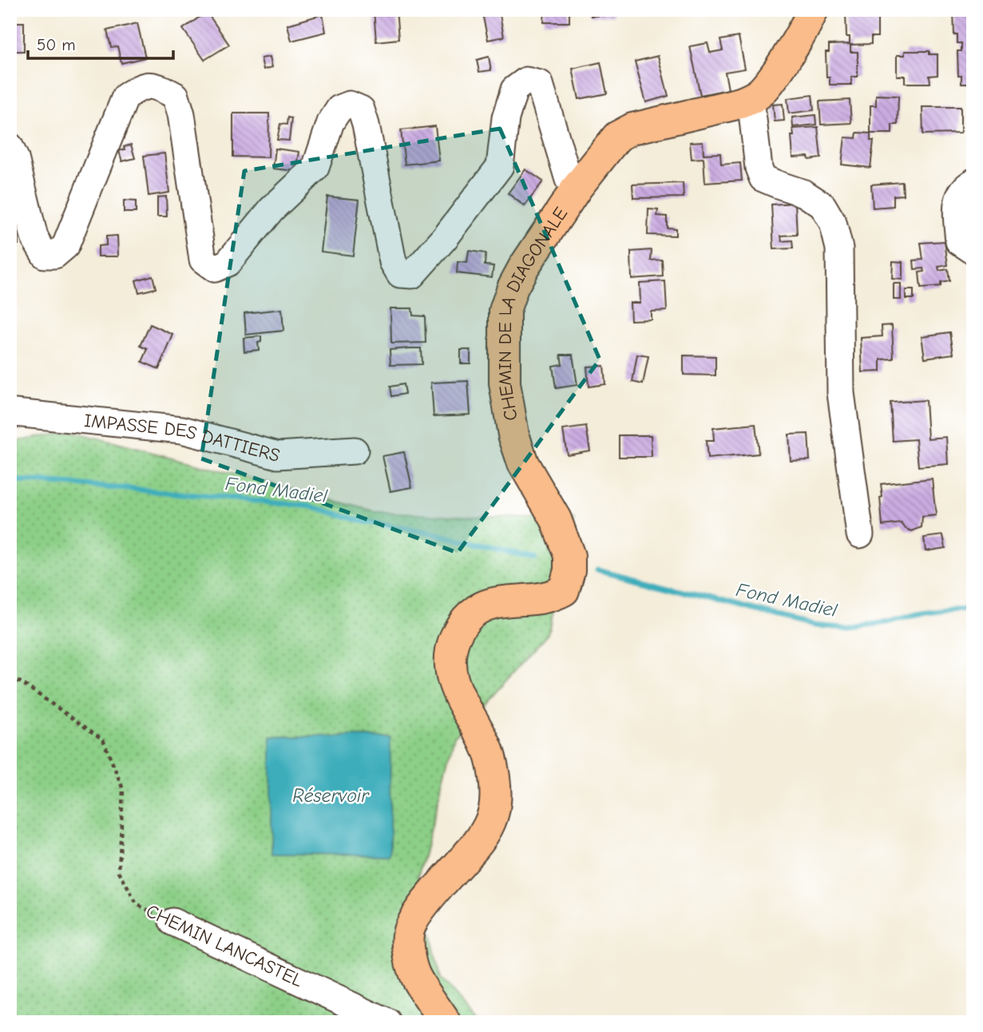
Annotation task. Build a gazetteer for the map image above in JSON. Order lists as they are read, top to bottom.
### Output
{
  "streets": {
    "main road": ["CHEMIN DE LA DIAGONALE"],
    "street": ["IMPASSE DES DATTIERS", "CHEMIN LANCASTEL"]
  },
  "water": ["Fond Madiel", "Réservoir"],
  "scale_bar": "50 m"
}
